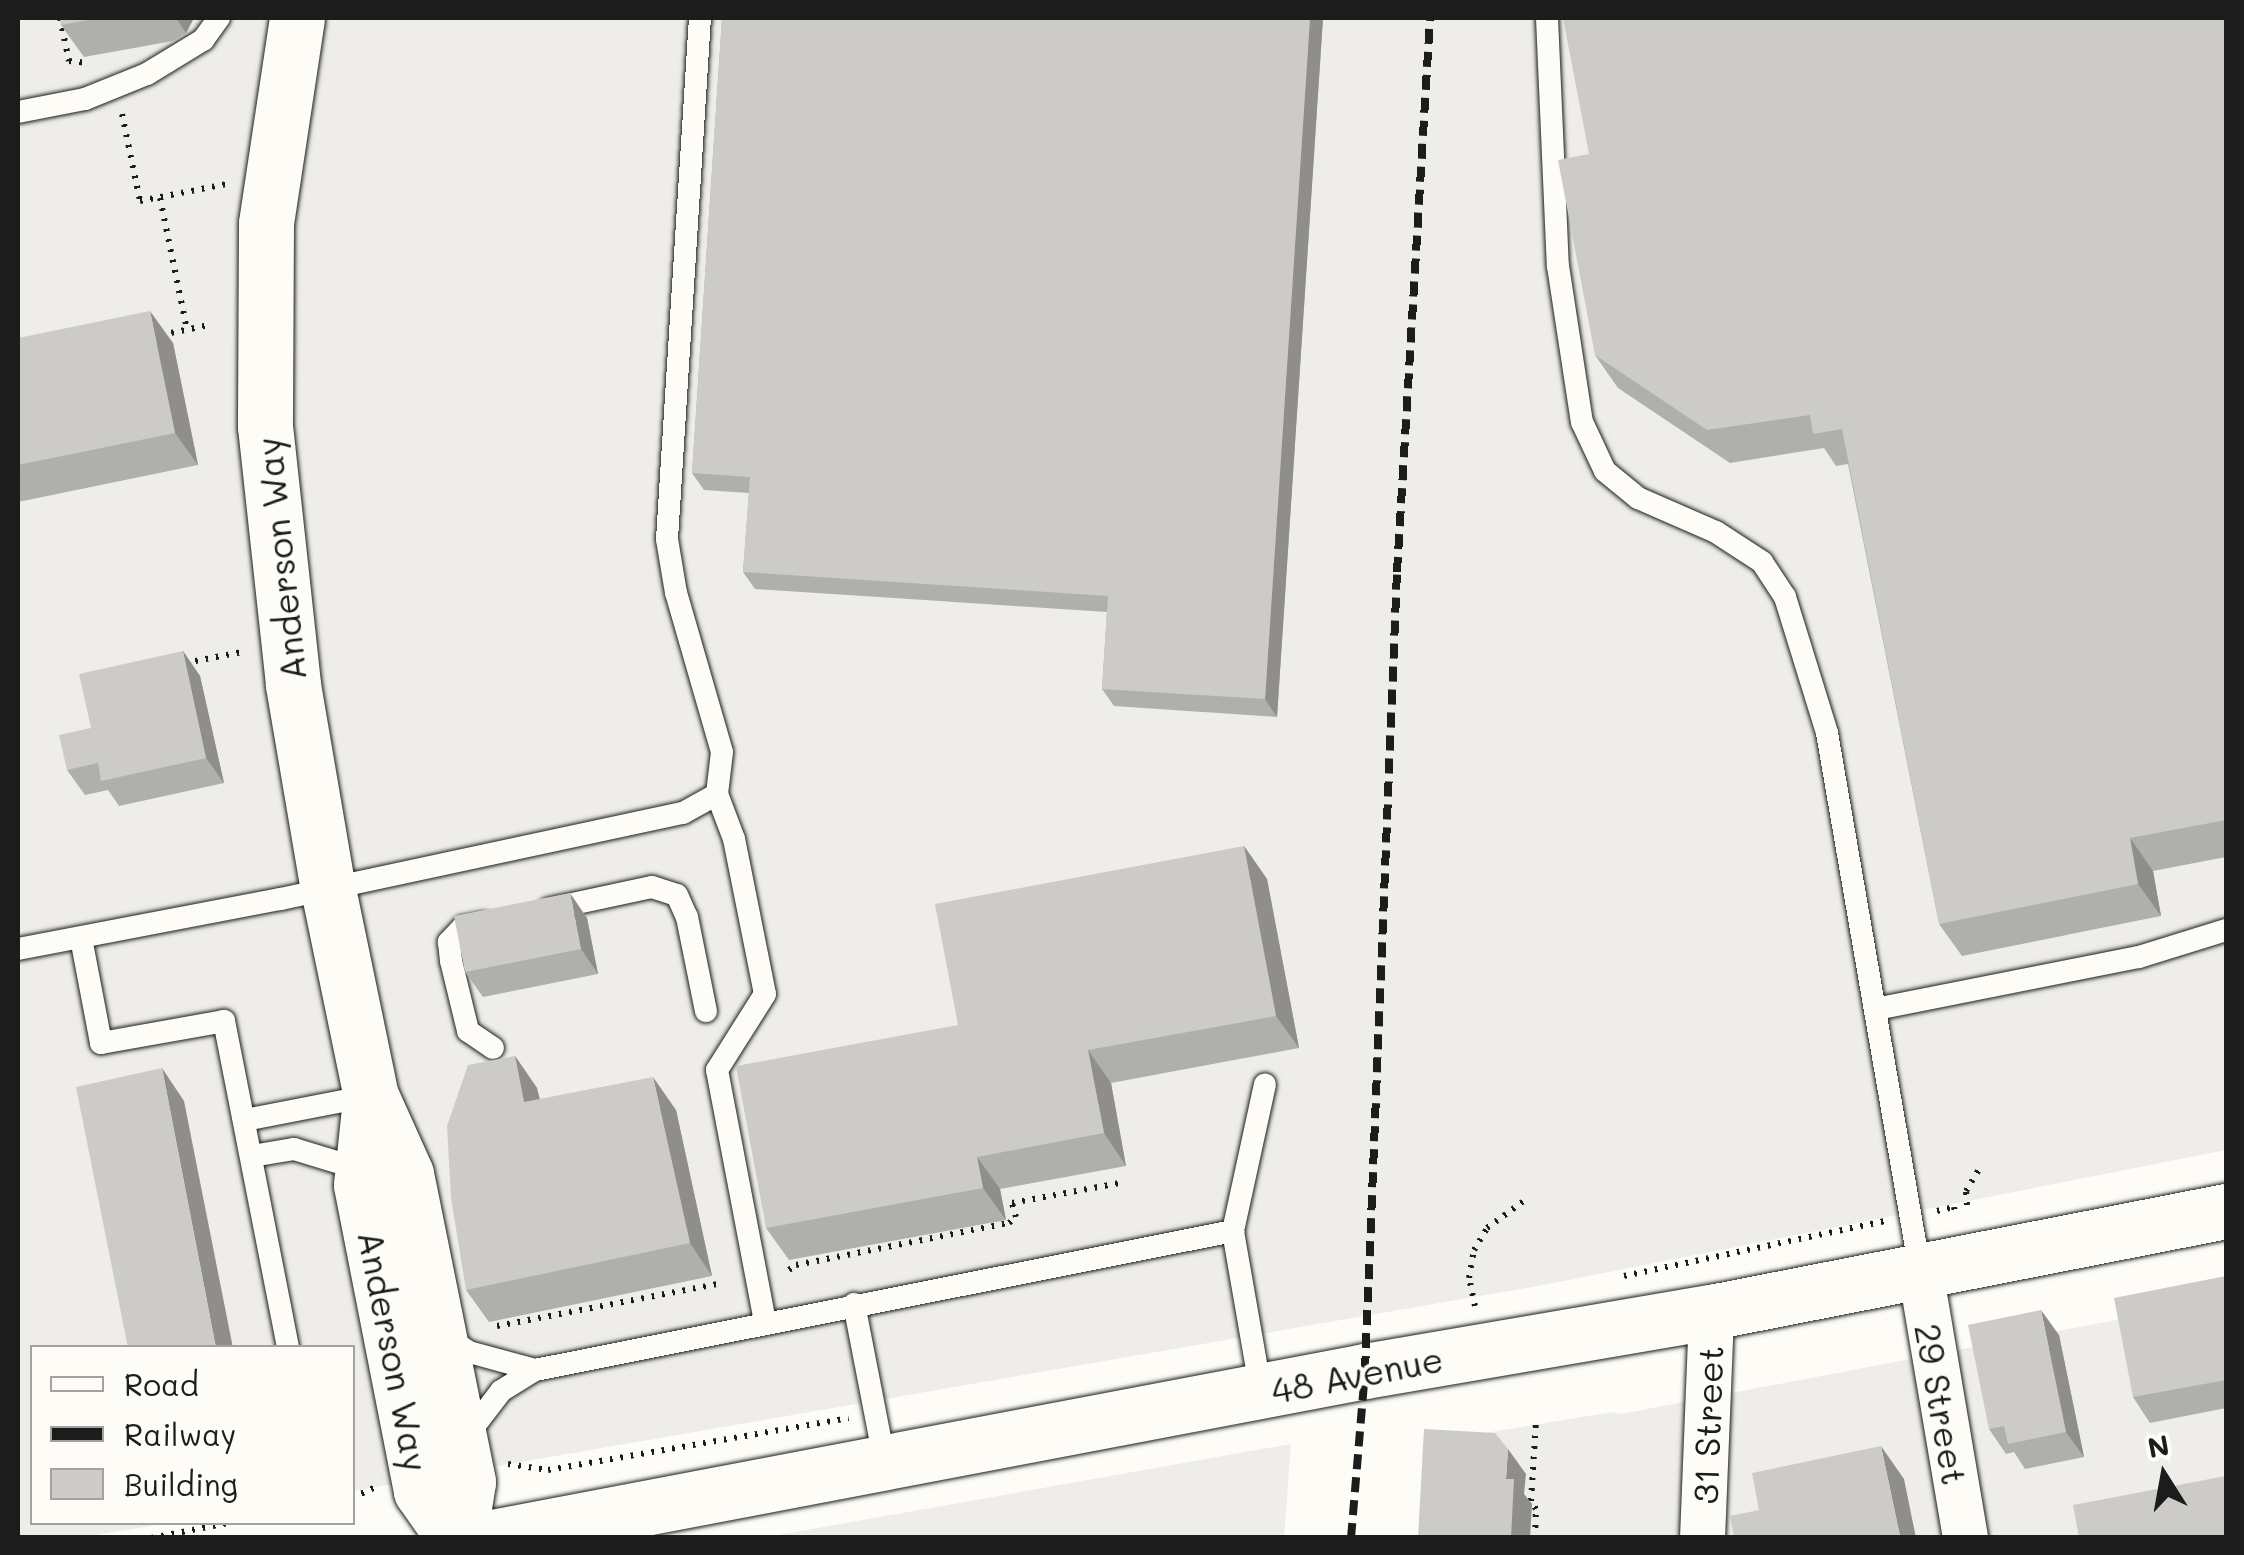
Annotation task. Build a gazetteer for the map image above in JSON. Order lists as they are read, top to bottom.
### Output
{
  "streets": {
    "street": [
      "Anderson Way",
      "48 Avenue",
      "29 Street",
      "31 Street"
    ]
  },
  "crossings": [
    ["48 Avenue", "29 Street"],
    ["48 Avenue", "31 Street"]
  ],
  "legend": ["Road", "Railway", "Building"],
  "north": "top"
}
